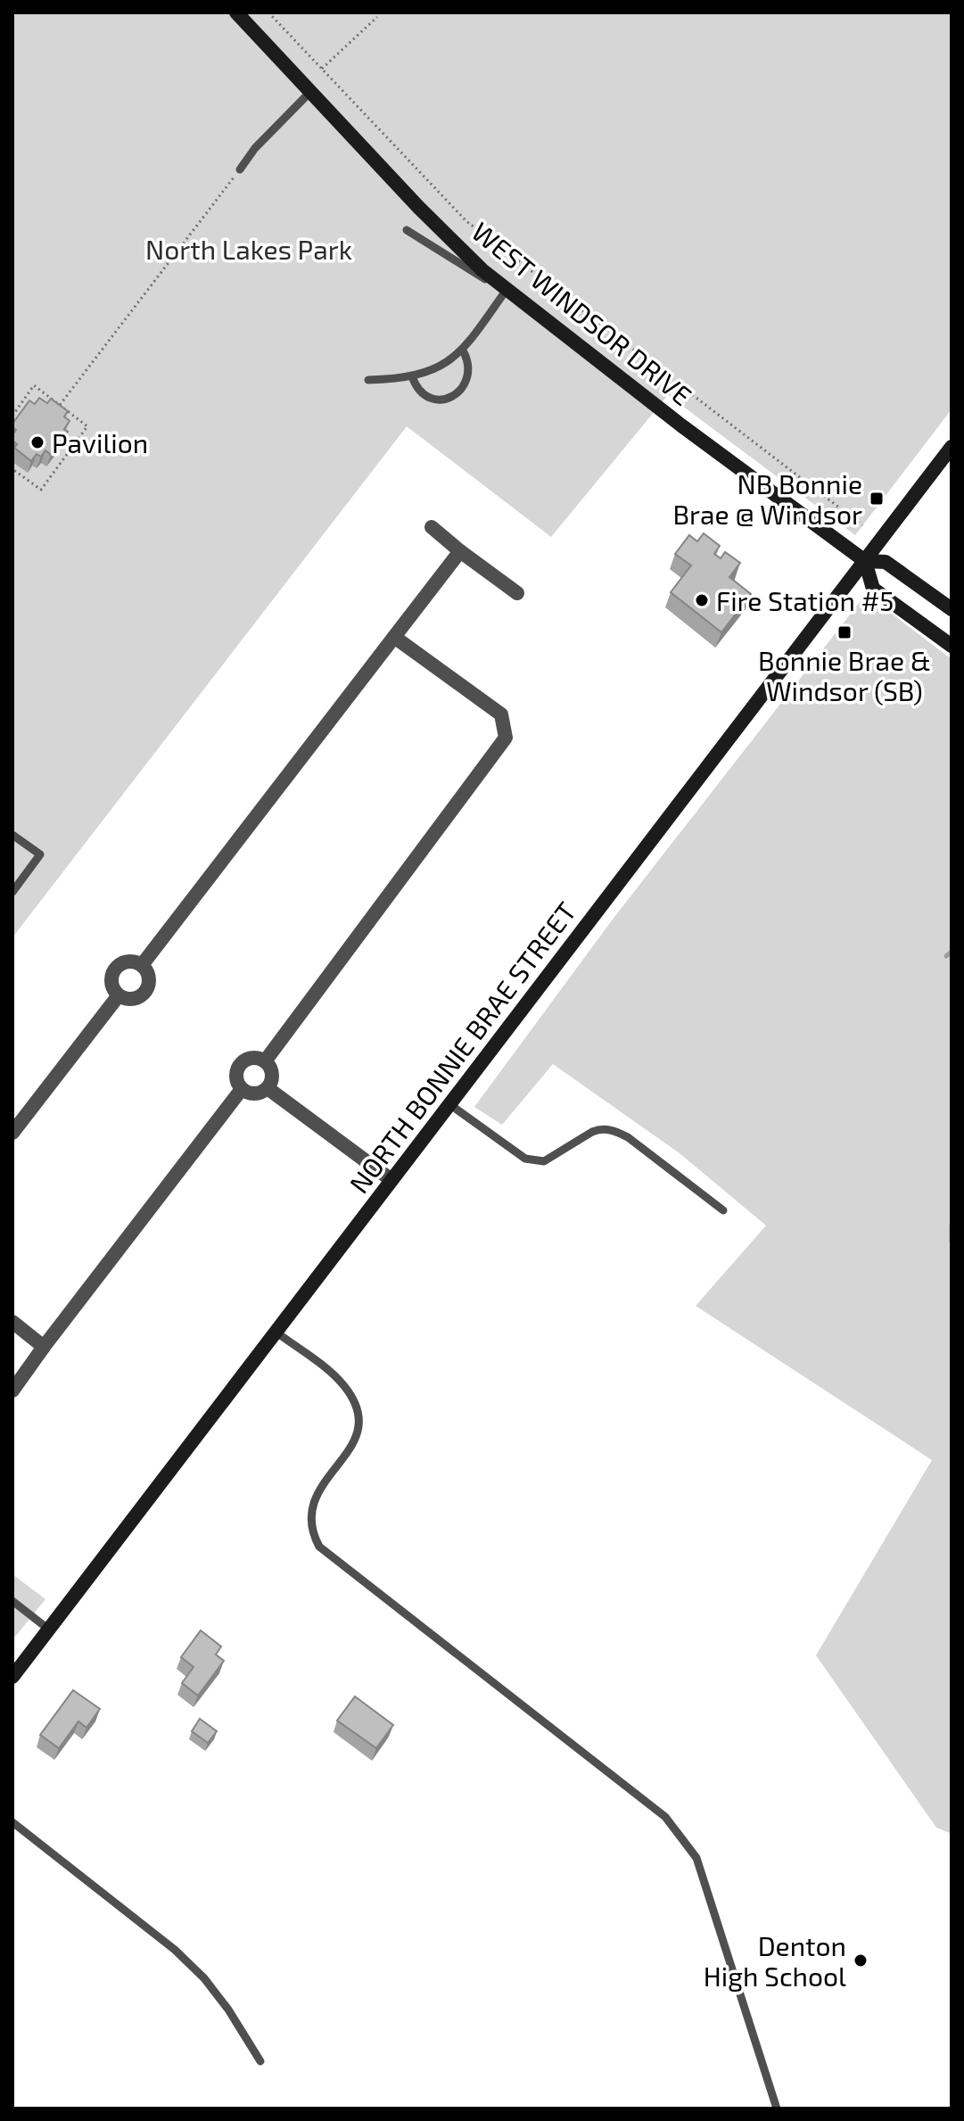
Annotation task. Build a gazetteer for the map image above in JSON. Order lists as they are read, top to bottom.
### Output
{
  "streets": {
    "main road": ["WEST WINDSOR DRIVE", "NORTH BONNIE BRAE STREET"]
  },
  "crossings": [
    ["WEST WINDSOR DRIVE", "NORTH BONNIE BRAE STREET"]
  ],
  "parks": ["North Lakes Park"],
  "places": {
    "other": ["Pavilion", "Fire Station #5", "Denton High School"],
    "transit": ["NB Bonnie Brae @ Windsor", "Bonnie Brae & Windsor (SB)"]
  }
}
